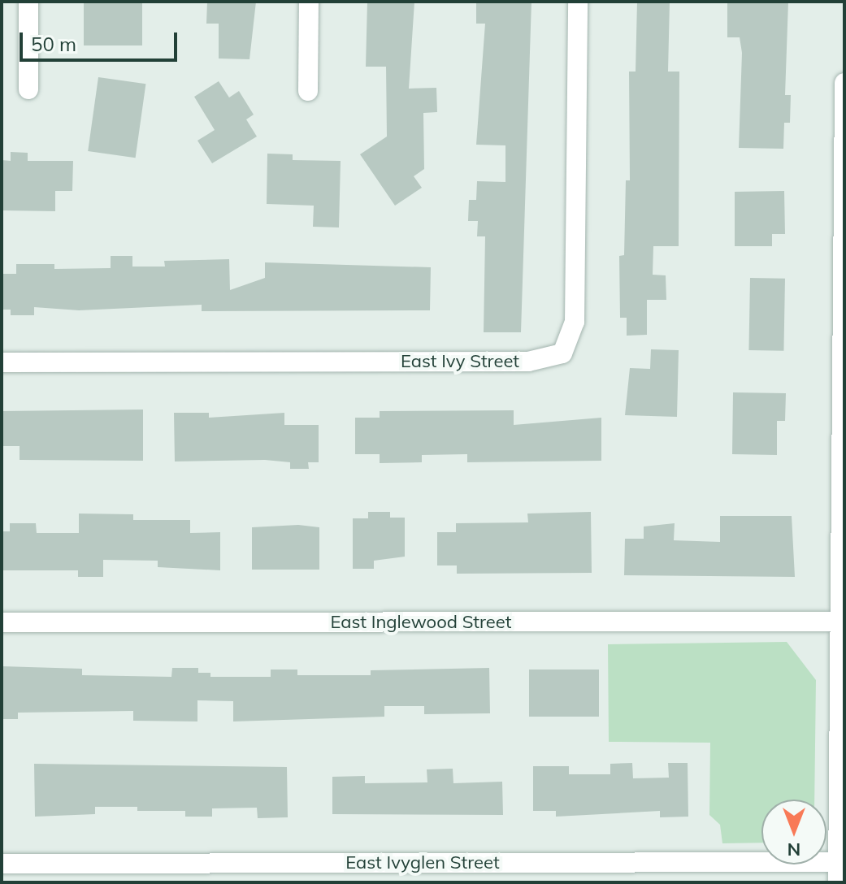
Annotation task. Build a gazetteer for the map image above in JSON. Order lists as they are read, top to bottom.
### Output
{
  "streets": {
    "street": ["East Ivy Street", "East Inglewood Street", "East Ivyglen Street"]
  },
  "scale_bar": "50 m",
  "north": "bottom"
}
